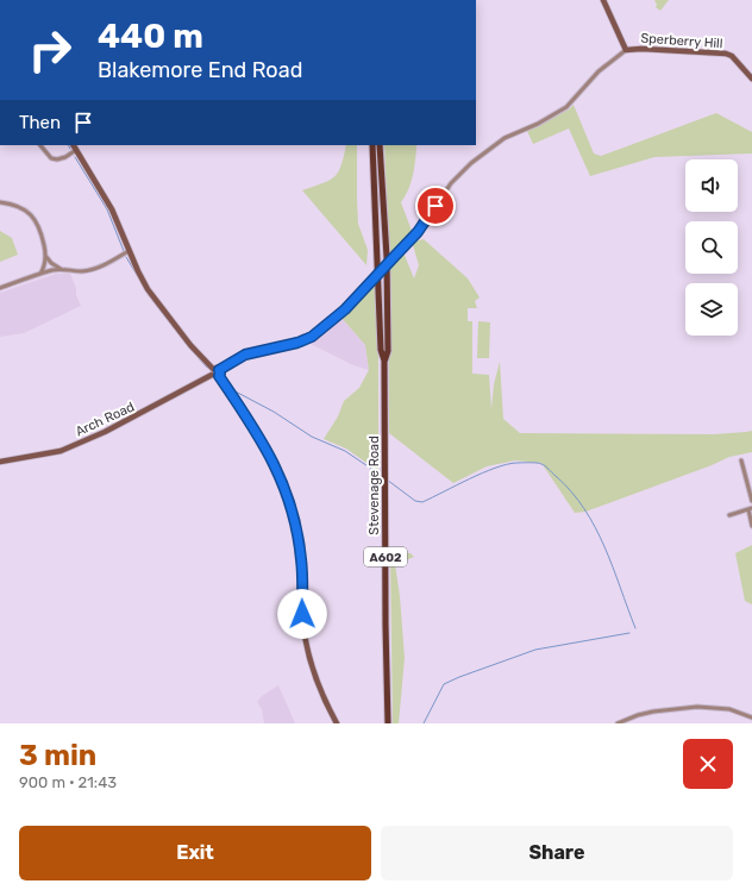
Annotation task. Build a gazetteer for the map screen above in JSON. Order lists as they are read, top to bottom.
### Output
{
  "streets": {
    "main road": ["Stevenage Road", "A602"],
    "street": ["Sperberry Hill", "Arch Road"]
  },
  "crossings": [
    ["Stevenage Road", "A602"]
  ],
  "page": {
    "turn": ["440 m", "Blakemore End Road"],
    "then": "Then",
    "heading": ["3 min", "900 m · 21:43"],
    "buttons": ["Exit", "Share"]
  }
}
